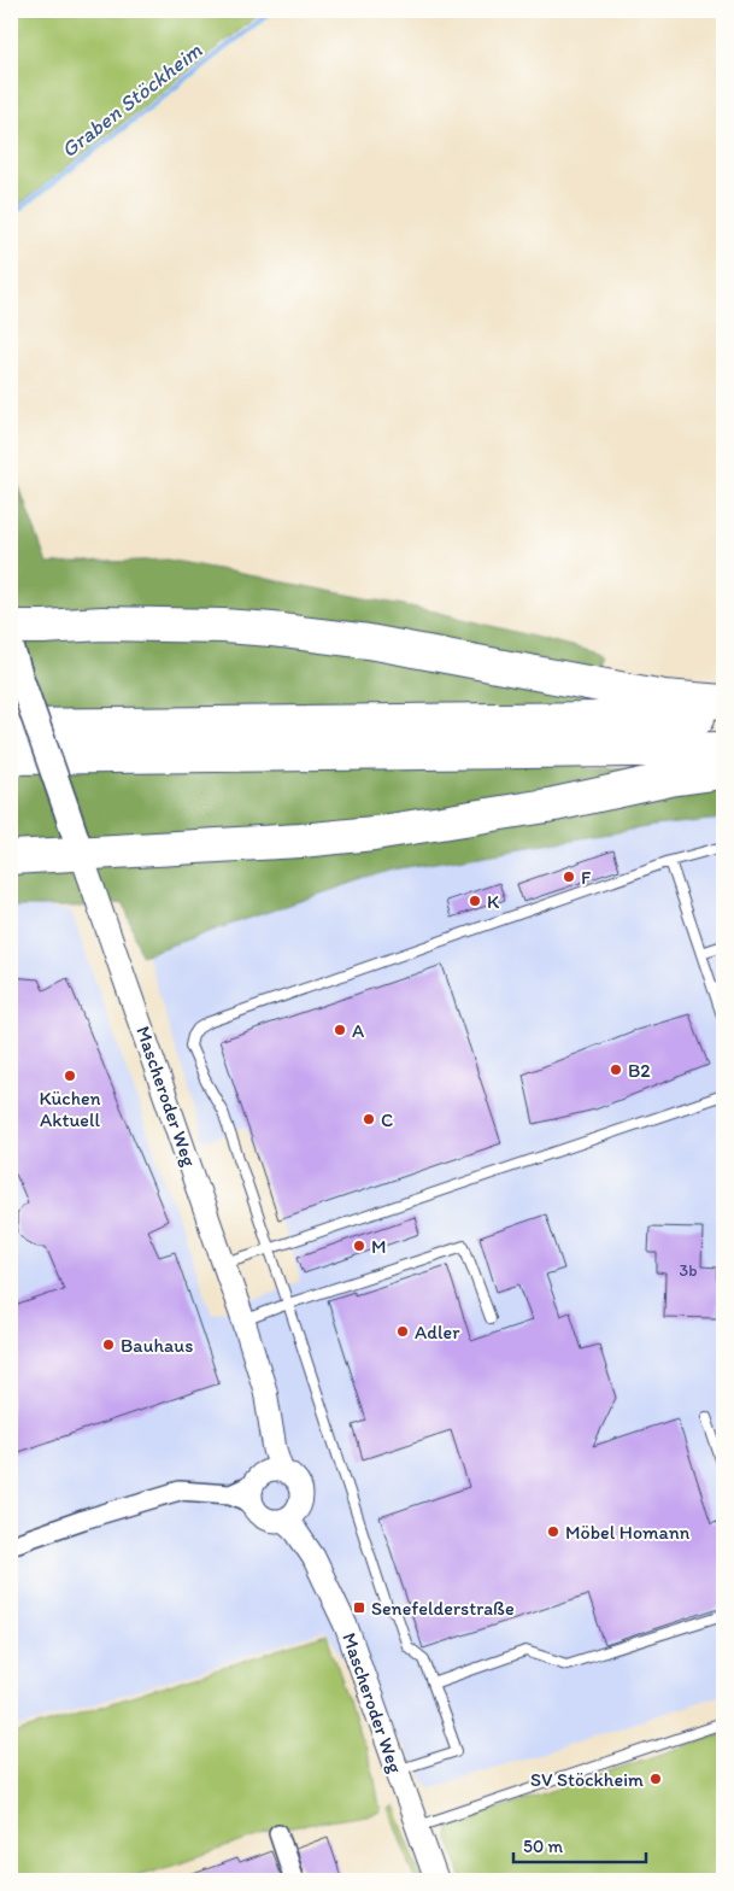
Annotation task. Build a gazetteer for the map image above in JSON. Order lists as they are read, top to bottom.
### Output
{
  "streets": {
    "main road": ["Mascheroder Weg"]
  },
  "water": ["Graben Stöckheim"],
  "places": {
    "other": [
      "F",
      "K",
      "A",
      "B2",
      "Küchen Aktuell",
      "C",
      "M",
      "Adler",
      "Bauhaus",
      "Möbel Homann",
      "SV Stöckheim"
    ],
    "transit": ["Senefelderstraße"]
  },
  "house_numbers": ["3b"],
  "scale_bar": "50 m"
}
